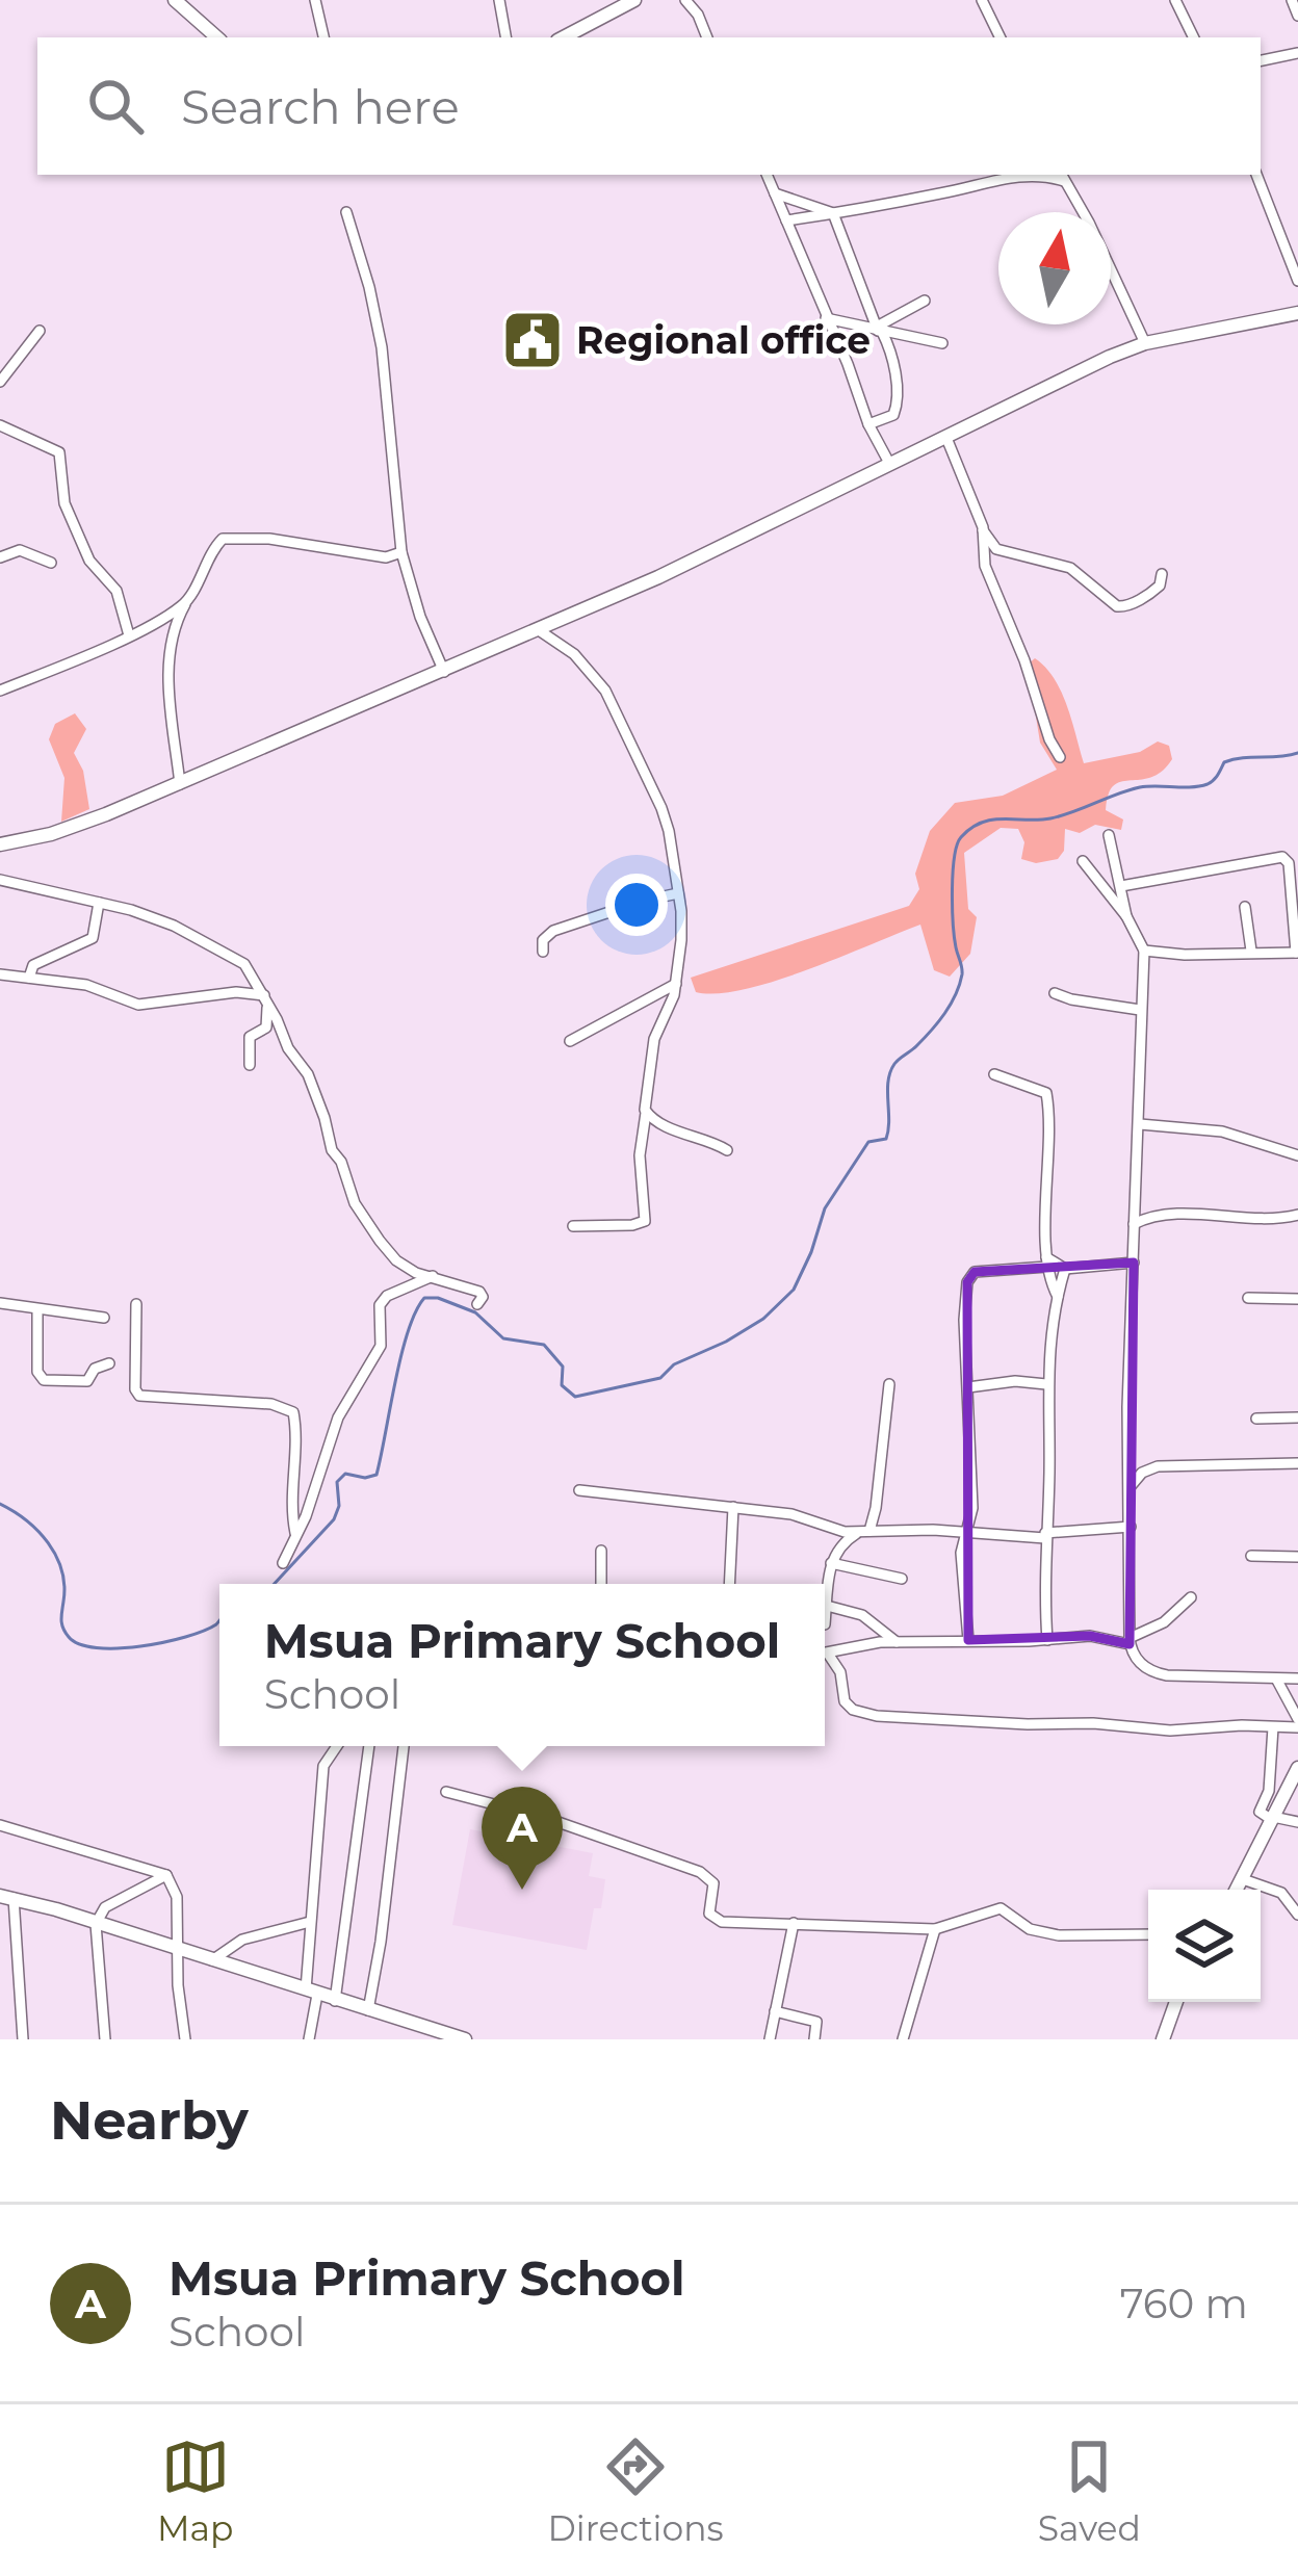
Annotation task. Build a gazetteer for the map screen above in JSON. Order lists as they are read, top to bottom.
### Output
{
  "places": {
    "public building": ["Regional office"]
  },
  "north": "top",
  "page": {
    "search": "Search here",
    "popup": ["Msua Primary School", "School"],
    "pins": "A",
    "heading": "Nearby",
    "list": [
      {
        "mark": "A",
        "name": "Msua Primary School",
        "note": "School",
        "value": "760 m"
      }
    ],
    "nav": ["Map", "Directions", "Saved"]
  }
}
